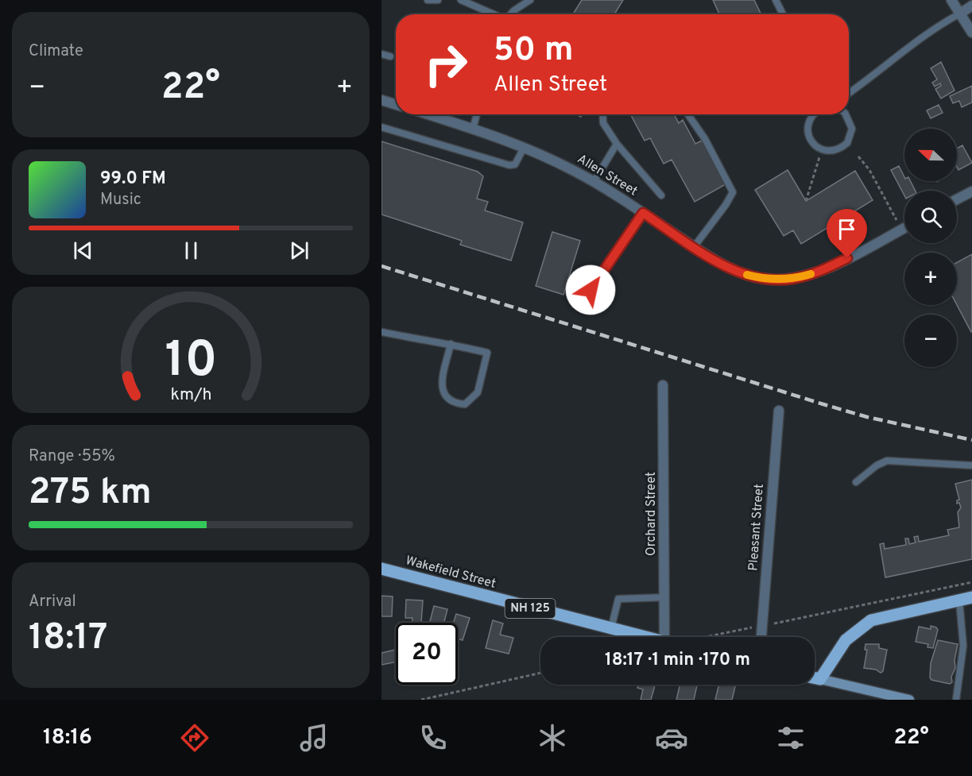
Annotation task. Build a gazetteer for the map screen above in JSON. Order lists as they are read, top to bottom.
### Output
{
  "streets": {
    "main road": ["Wakefield Street", "NH 125"],
    "street": ["Allen Street", "Orchard Street", "Pleasant Street"]
  },
  "north": "left",
  "page": {
    "tile": [
      "Climate",
      ["Range · 55%", "275 km"],
      ["Arrival", "18:17"]
    ],
    "turn": ["50 m", "Allen Street"],
    "heat": ["−", "22°", "+"],
    "map_buttons": ["+", "−"],
    "song": ["99.0 FM", "Music"],
    "limit": "20",
    "trip": "18:17 · 1 min · 170 m",
    "tabs": ["18:16", "22°"],
    "gauge": ["10", "km/h"]
  }
}
